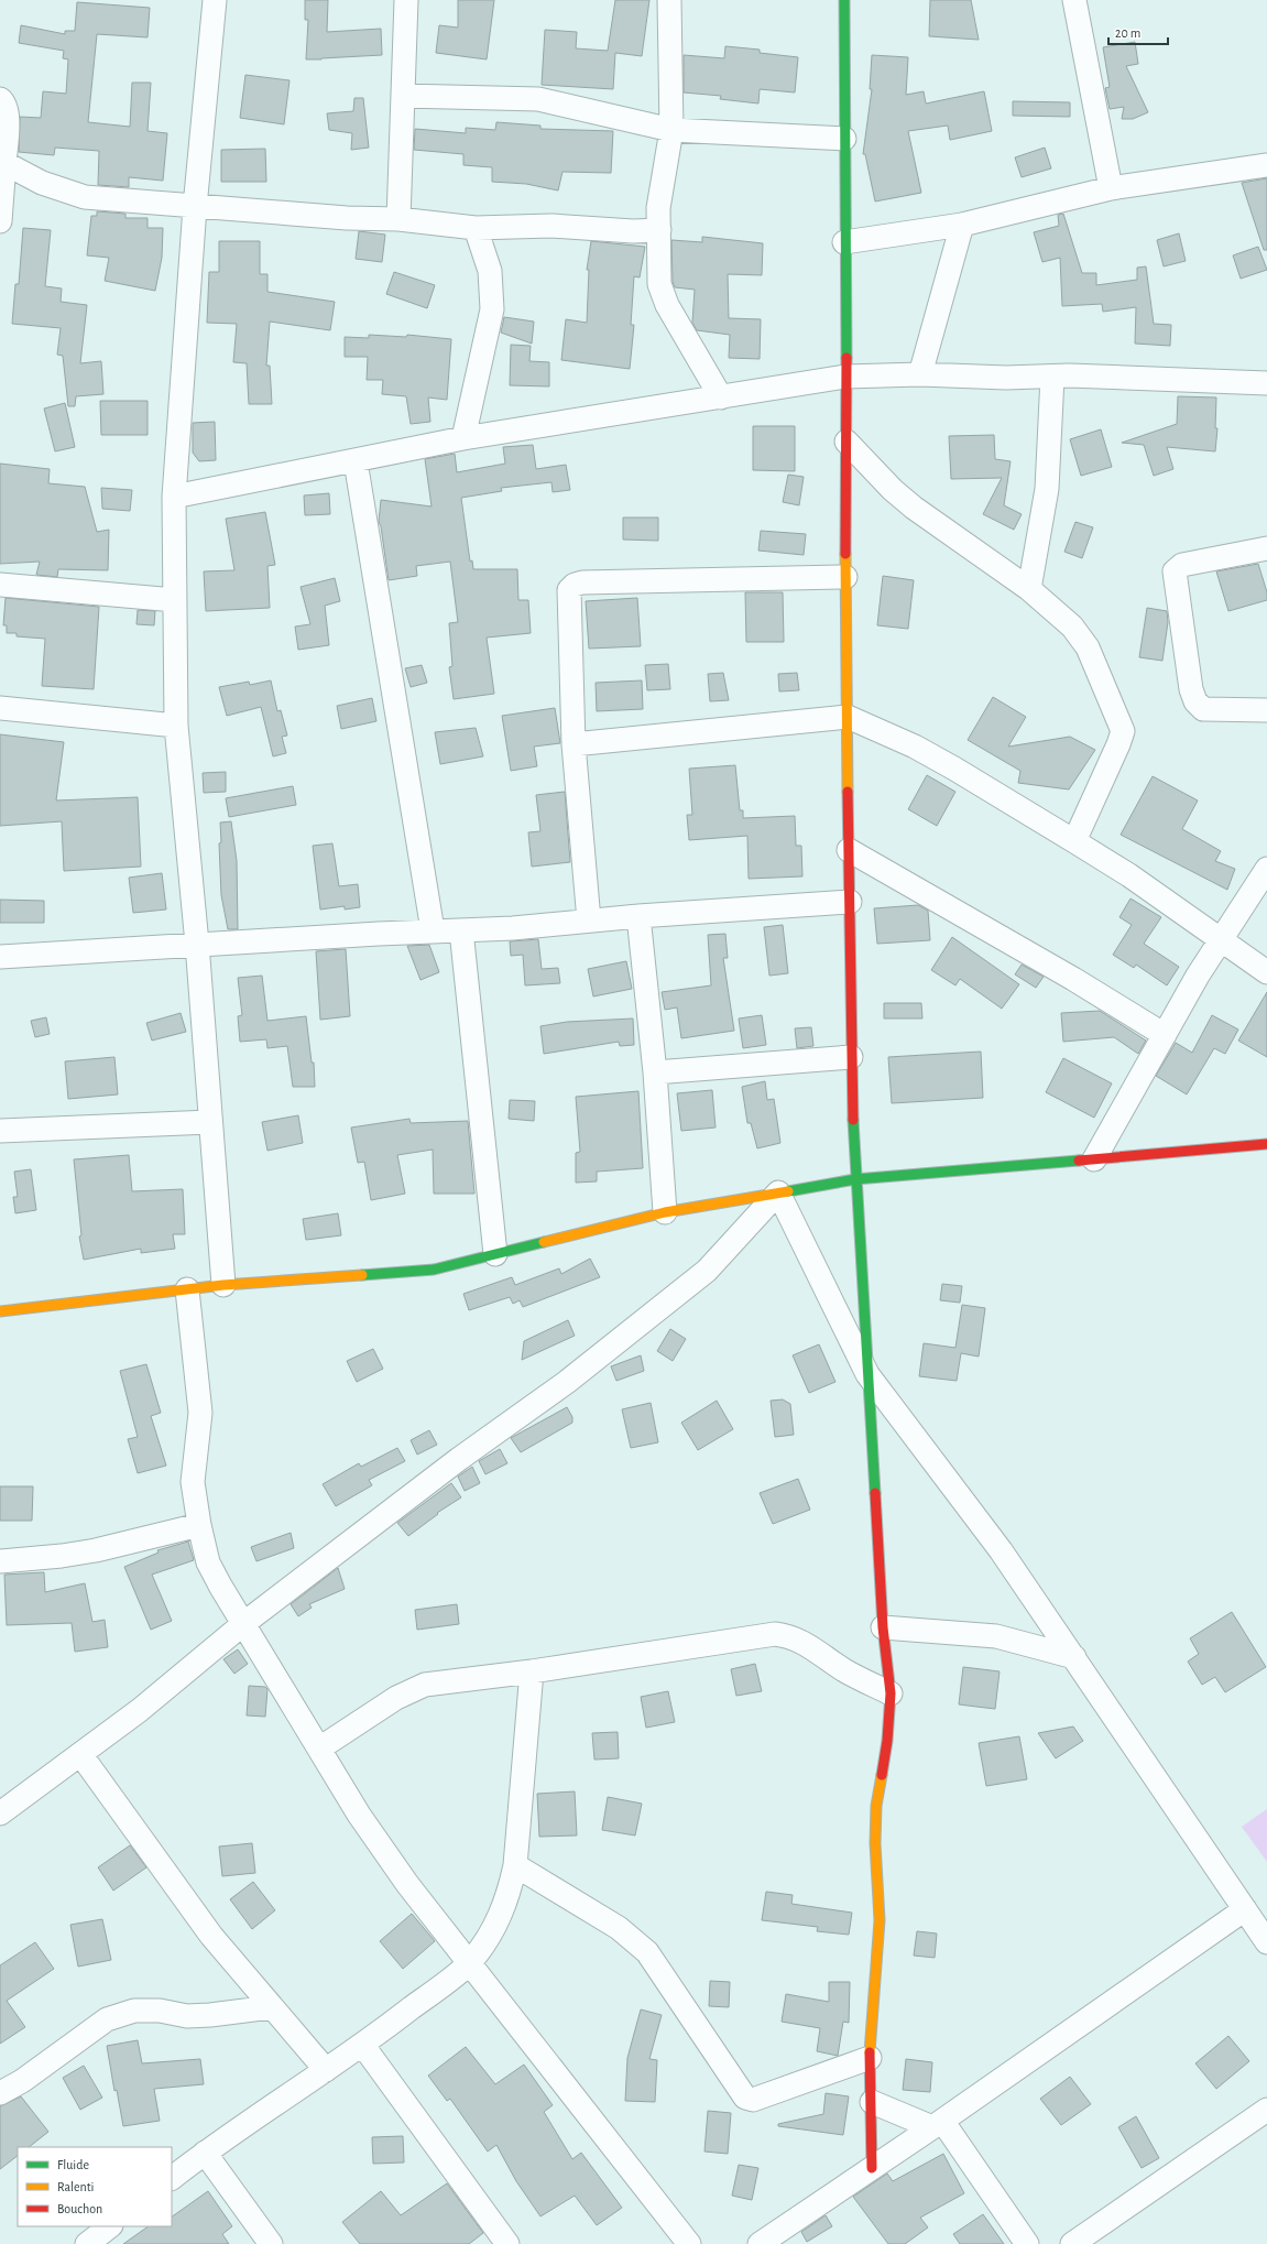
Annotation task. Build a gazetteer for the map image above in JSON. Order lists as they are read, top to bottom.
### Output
{
  "legend": ["Fluide", "Ralenti", "Bouchon"],
  "scale_bar": "20 m"
}
